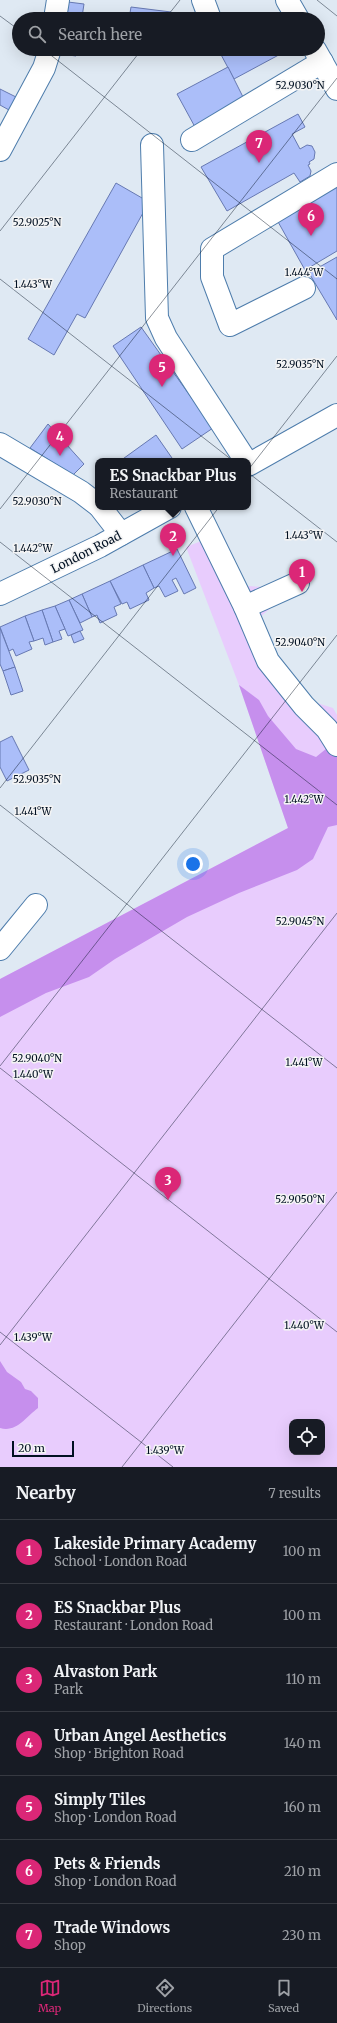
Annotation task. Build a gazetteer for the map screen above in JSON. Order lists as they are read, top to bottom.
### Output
{
  "streets": {
    "street": ["London Road"]
  },
  "scale_bar": "20 m",
  "page": {
    "search": "Search here",
    "pins": [
      "7",
      "6",
      "5",
      "4",
      "2",
      "1",
      "3"
    ],
    "popup": ["ES Snackbar Plus", "Restaurant"],
    "scale": "20 m",
    "heading": ["Nearby", "7 results"],
    "list": [
      {
        "mark": "1",
        "name": "Lakeside Primary Academy",
        "note": "School · London Road",
        "value": "100 m"
      },
      {
        "mark": "2",
        "name": "ES Snackbar Plus",
        "note": "Restaurant · London Road",
        "value": "100 m"
      },
      {
        "mark": "3",
        "name": "Alvaston Park",
        "note": "Park",
        "value": "110 m"
      },
      {
        "mark": "4",
        "name": "Urban Angel Aesthetics",
        "note": "Shop · Brighton Road",
        "value": "140 m"
      },
      {
        "mark": "5",
        "name": "Simply Tiles",
        "note": "Shop · London Road",
        "value": "160 m"
      },
      {
        "mark": "6",
        "name": "Pets & Friends",
        "note": "Shop · London Road",
        "value": "210 m"
      },
      {
        "mark": "7",
        "name": "Trade Windows",
        "note": "Shop",
        "value": "230 m"
      }
    ],
    "nav": ["Map", "Directions", "Saved"]
  },
  "coordinates": [
    "52.9030°N",
    "52.9025°N",
    "1.444°W",
    "1.443°W",
    "52.9035°N",
    "1.442°W",
    "52.9040°N",
    "1.441°W",
    "52.9045°N",
    "1.440°W",
    "52.9050°N",
    "1.439°W"
  ]
}
